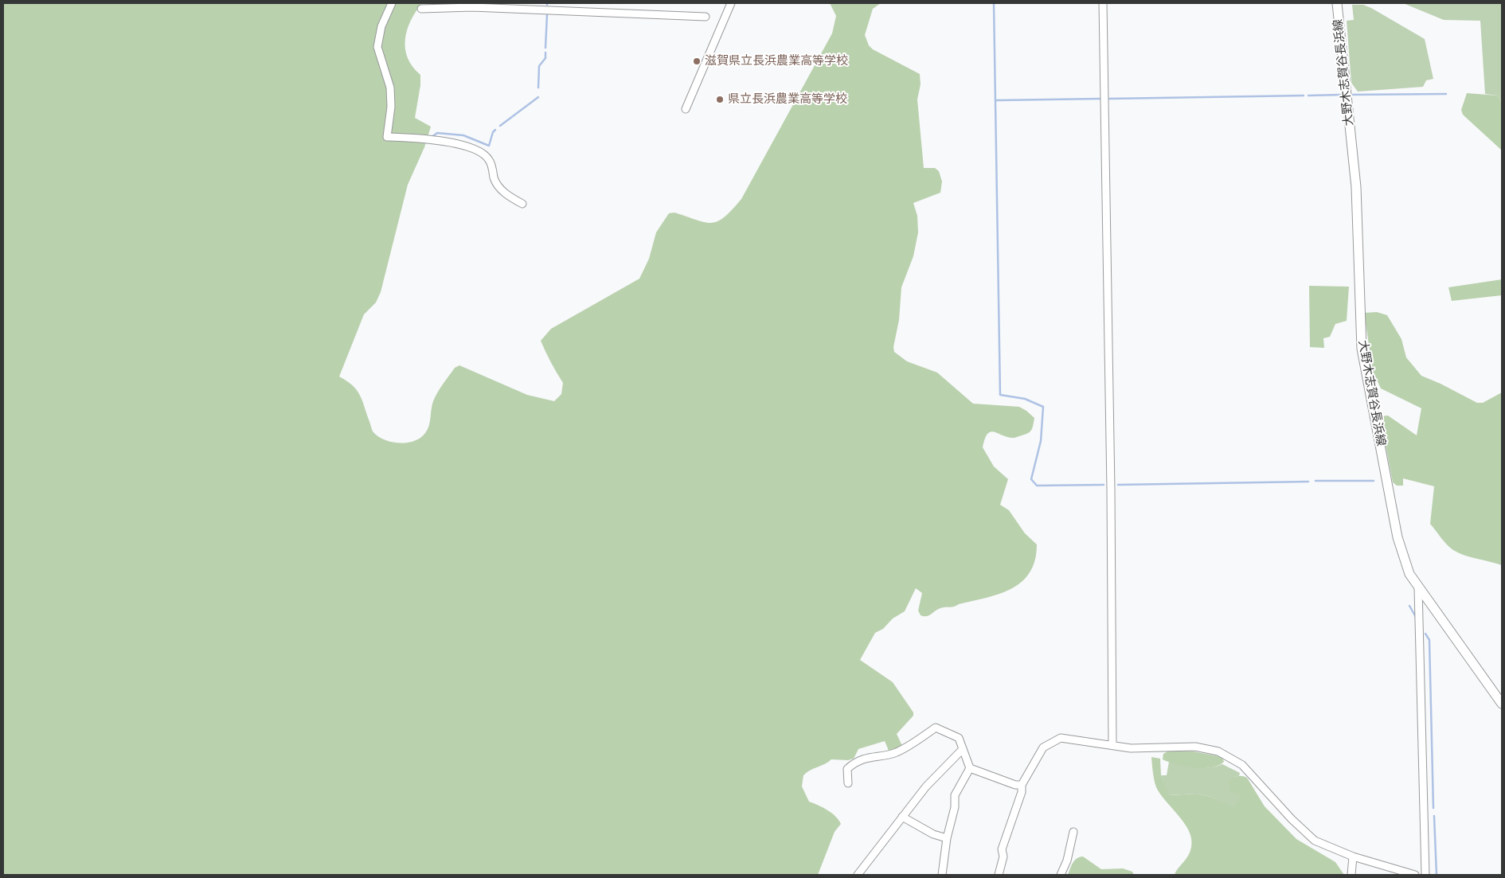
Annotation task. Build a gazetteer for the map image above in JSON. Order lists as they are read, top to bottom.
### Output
{
  "streets": {
    "main road": ["大野木志賀谷長浜線"]
  },
  "places": ["滋賀県立長浜農業高等学校", "県立長浜農業高等学校"]
}
